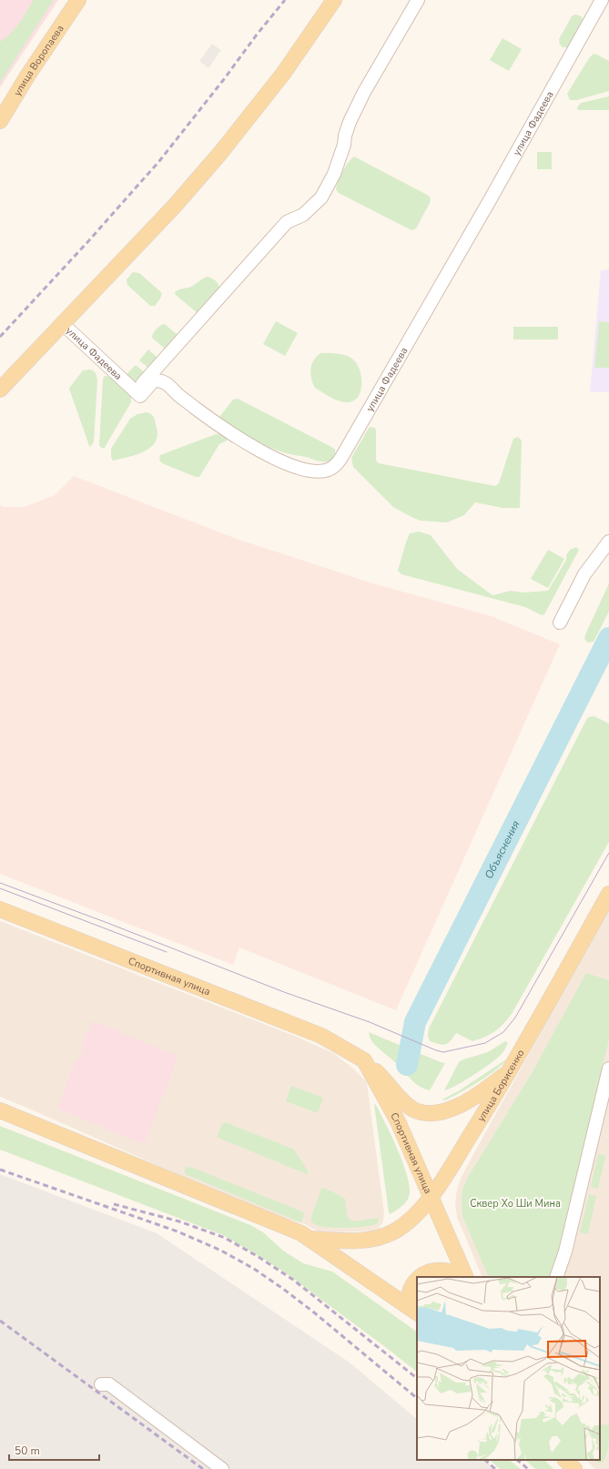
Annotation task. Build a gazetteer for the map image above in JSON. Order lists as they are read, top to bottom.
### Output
{
  "streets": {
    "main road": [
      "улица Воропаева",
      "улица Фадеева",
      "Спортивная улица",
      "улица Борисенко"
    ]
  },
  "crossings": [
    ["Спортивная улица", "улица Борисенко"]
  ],
  "water": ["Объяснения"],
  "parks": ["Сквер Хо Ши Мина"],
  "scale_bar": "50 m"
}
